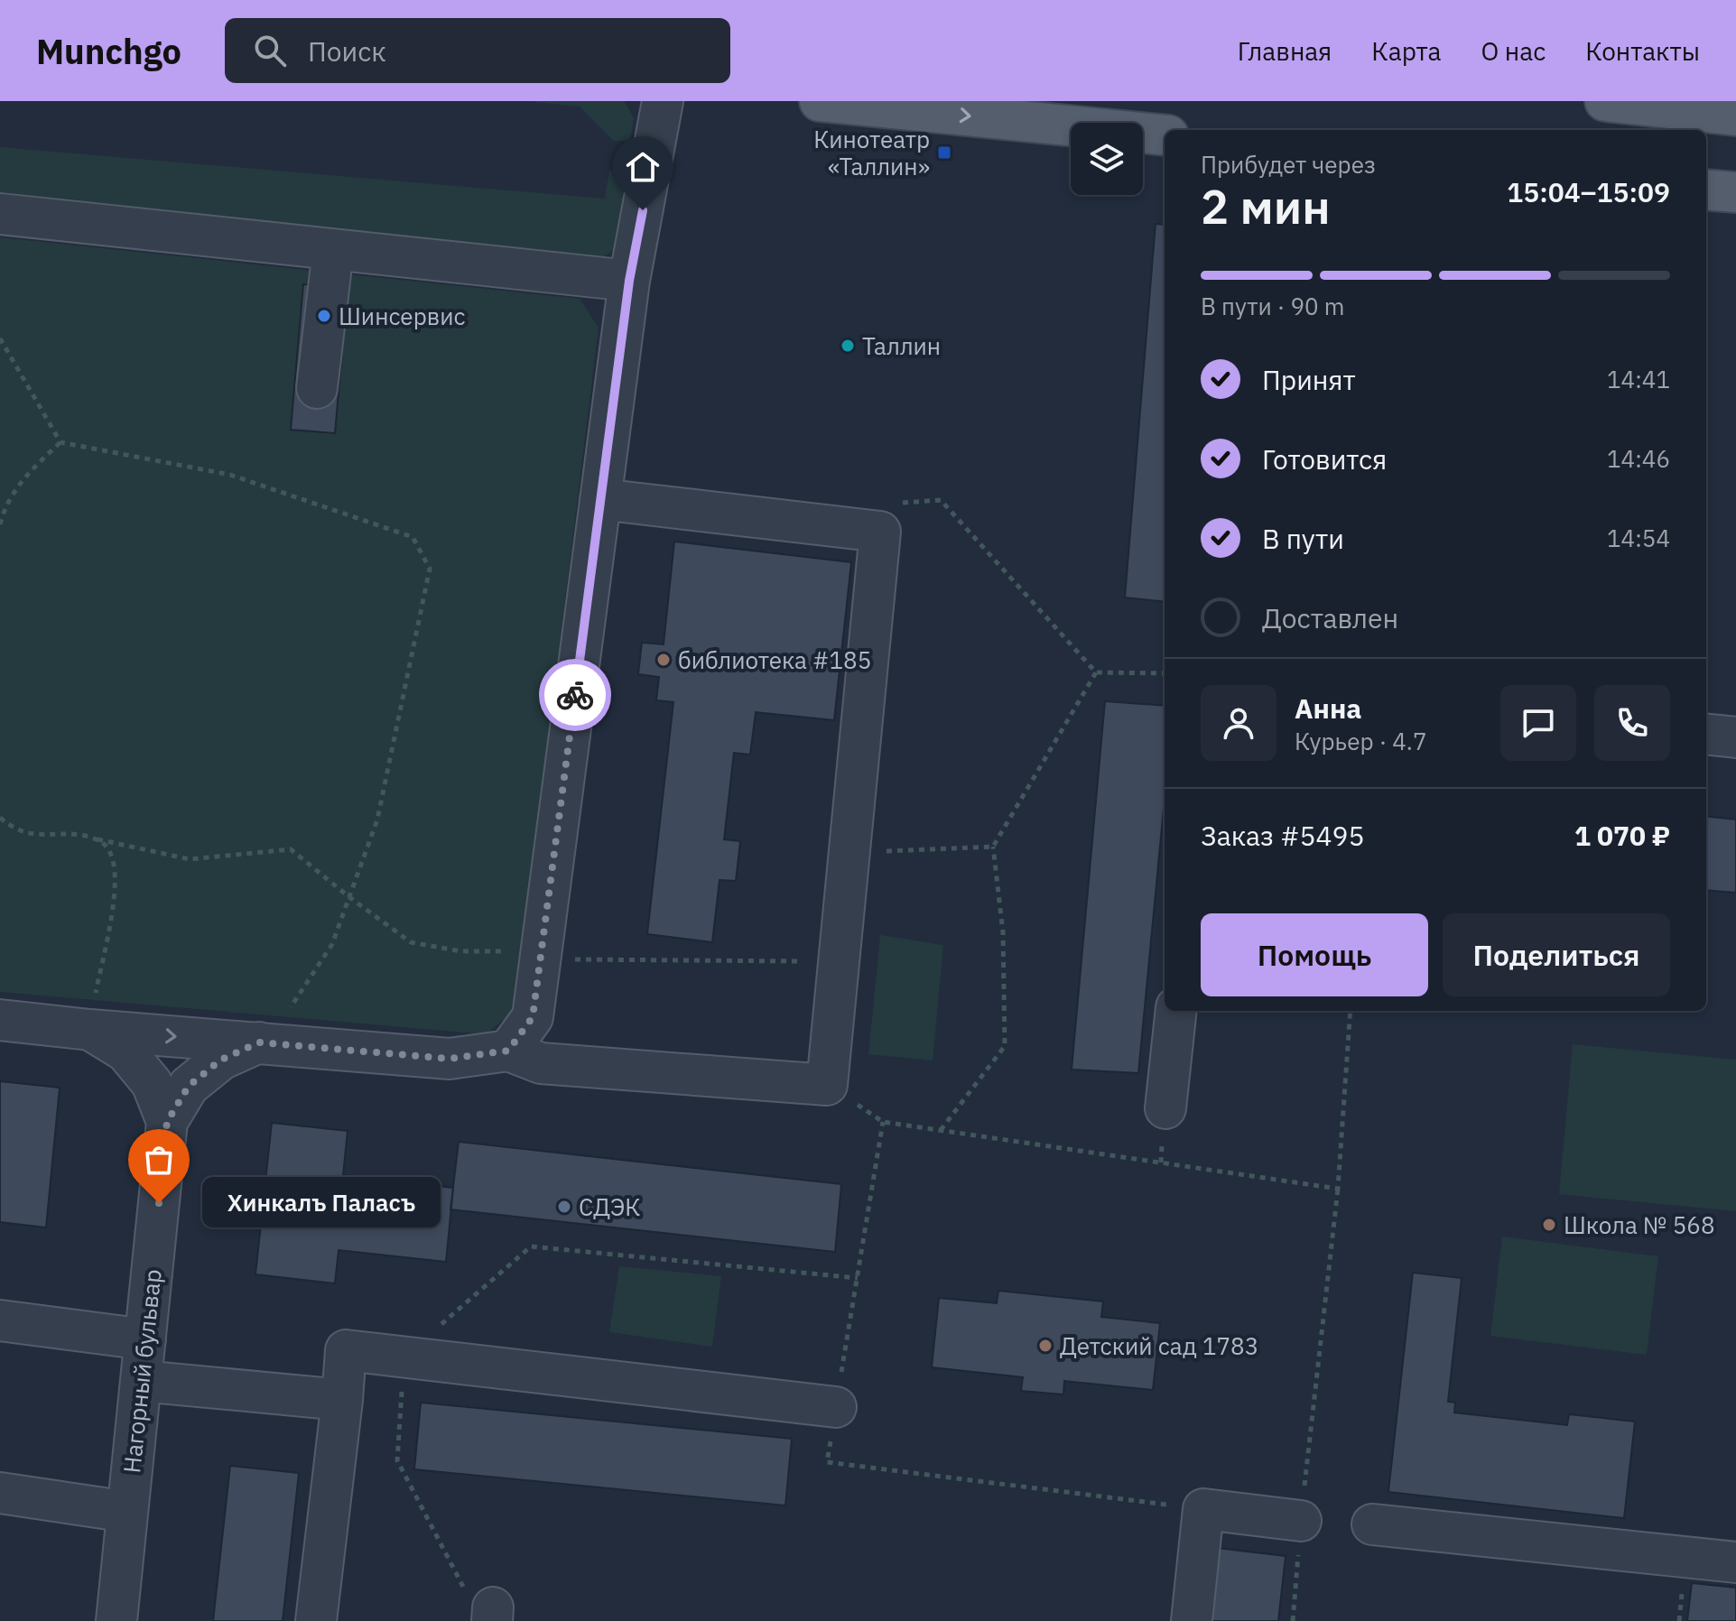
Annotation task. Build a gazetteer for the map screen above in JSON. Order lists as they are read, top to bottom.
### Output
{
  "streets": {
    "street": ["Нагорный бульвар"]
  },
  "places": {
    "transit": ["Кинотеатр «Таллин»"],
    "other": [
      "Шинсервис",
      "Таллин",
      "библиотека #185",
      "Хинкалъ Паласъ",
      "СДЭК",
      "Школа № 568",
      "Детский сад 1783"
    ]
  },
  "page": {
    "header": "Munchgo",
    "search": "Поиск",
    "nav": [
      "Главная",
      "Карта",
      "О нас",
      "Контакты"
    ],
    "heading": ["2 мин", "Прибудет через", "15:04–15:09"],
    "panel": [
      "Анна",
      "Курьер · 4.7",
      "Заказ #5495",
      "1 070 ₽"
    ],
    "bar": "В пути · 90 m",
    "list": [
      ["Принят", "14:41"],
      ["Готовится", "14:46"],
      ["В пути", "14:54"],
      "Доставлен"
    ],
    "buttons": ["Помощь", "Поделиться"],
    "bubble": "Хинкалъ Паласъ"
  }
}
